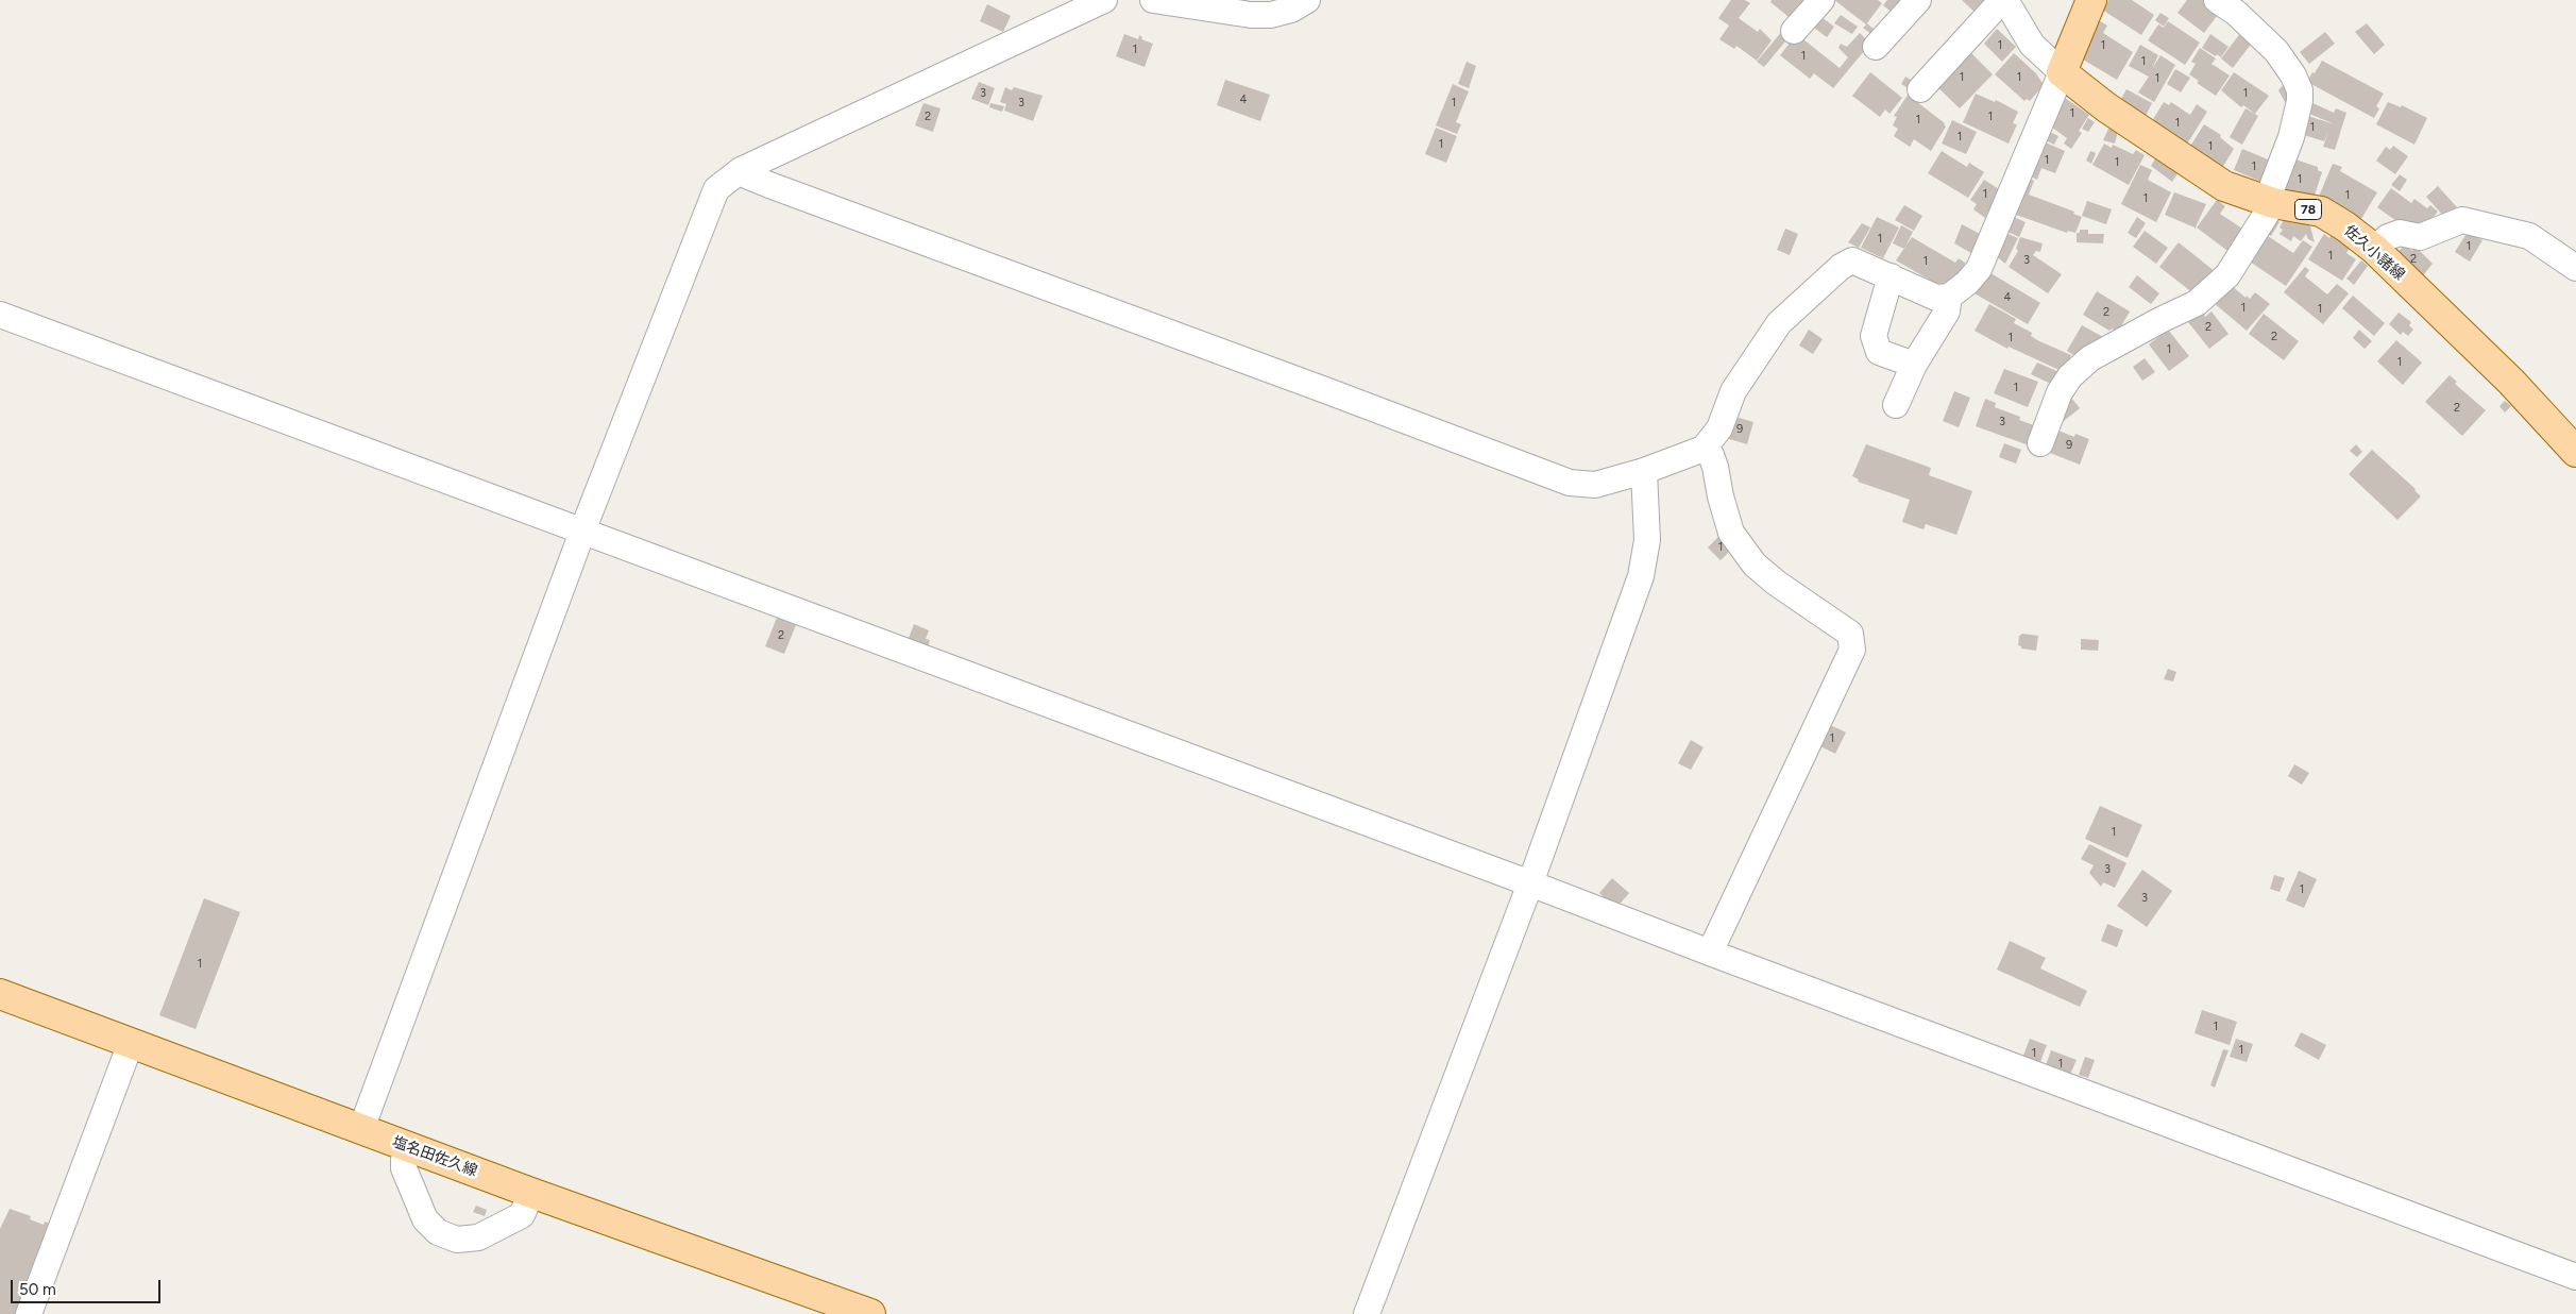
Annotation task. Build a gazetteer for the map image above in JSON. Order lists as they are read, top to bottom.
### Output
{
  "streets": {
    "main road": ["78", "佐久小諸線", "塩名田佐久線"]
  },
  "house_numbers": [
    "1",
    "1",
    "1",
    "1",
    "1",
    "1",
    "1",
    "1",
    "3",
    "1",
    "4",
    "3",
    "1",
    "1",
    "2",
    "1",
    "1",
    "1",
    "1",
    "1",
    "1",
    "1",
    "1",
    "1",
    "1",
    "1",
    "1",
    "1",
    "1",
    "1",
    "1",
    "1",
    "2",
    "3",
    "1",
    "4",
    "1",
    "1",
    "2",
    "2",
    "2",
    "1",
    "1",
    "1",
    "1",
    "2",
    "3",
    "9",
    "9",
    "1",
    "2",
    "1",
    "1",
    "3",
    "1",
    "3",
    "1",
    "1",
    "1",
    "1",
    "1"
  ],
  "scale_bar": "50 m"
}
